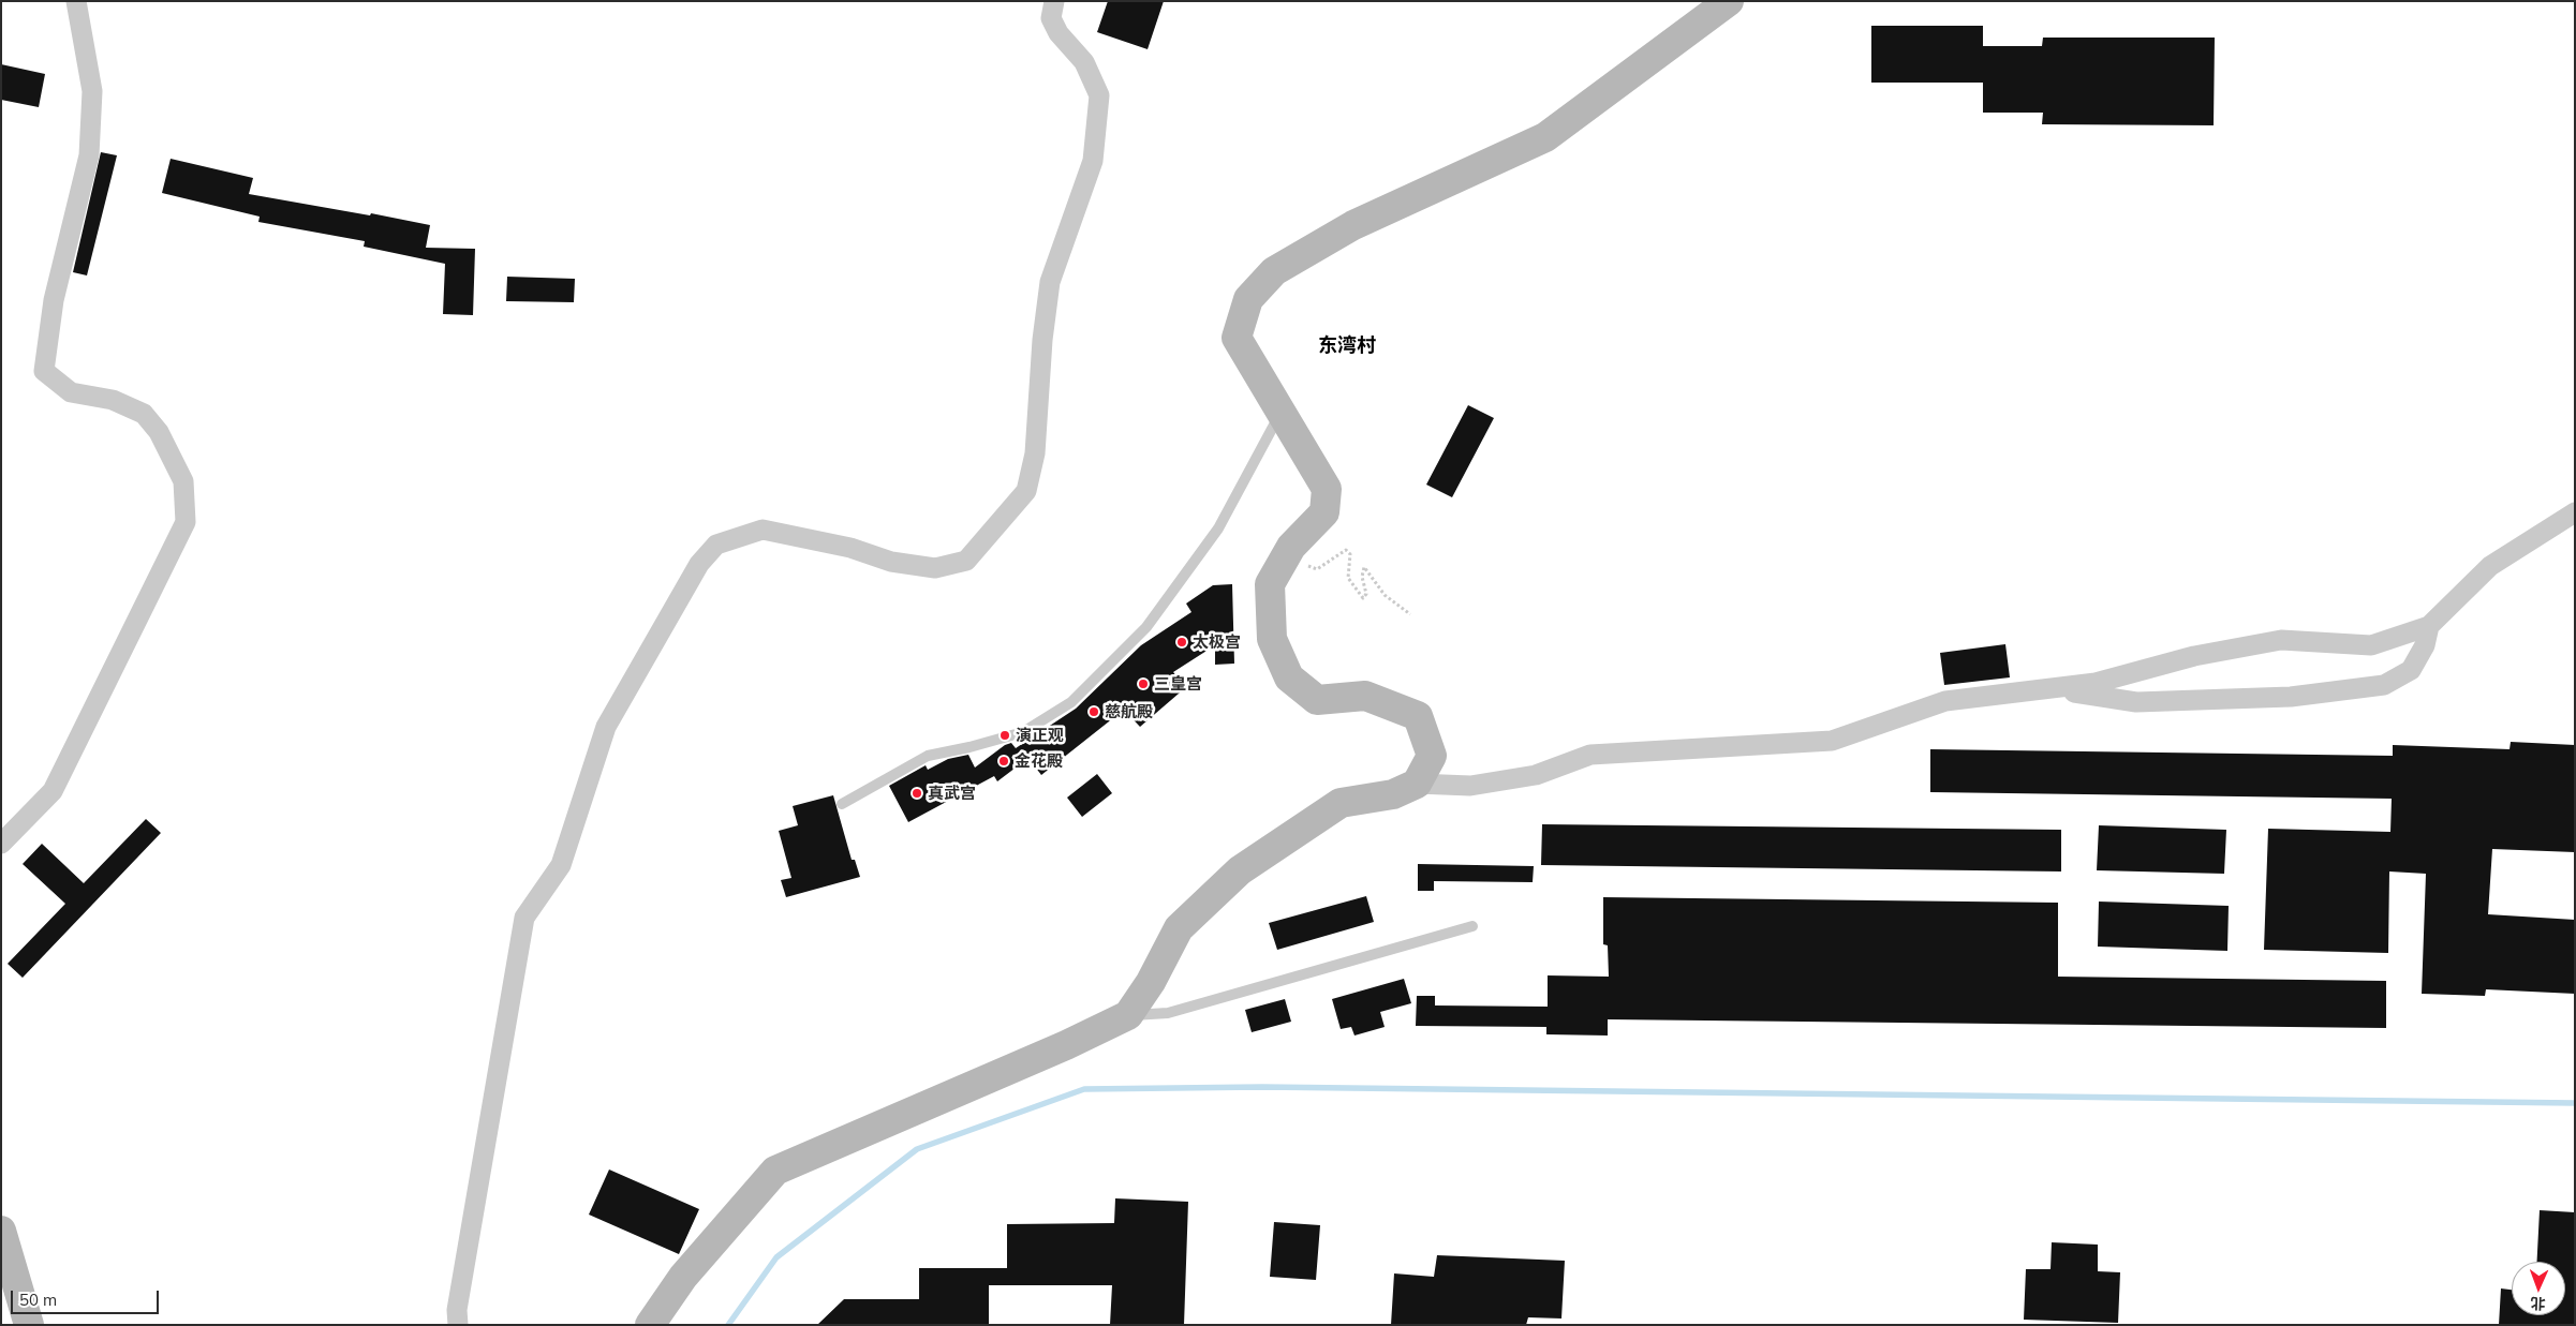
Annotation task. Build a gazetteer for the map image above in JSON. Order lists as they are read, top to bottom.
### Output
{
  "districts": ["东湾村"],
  "places": [
    "太极宫",
    "三皇宫",
    "慈航殿",
    "演正观",
    "金花殿",
    "真武宫"
  ],
  "scale_bar": "50 m",
  "north": "bottom"
}
